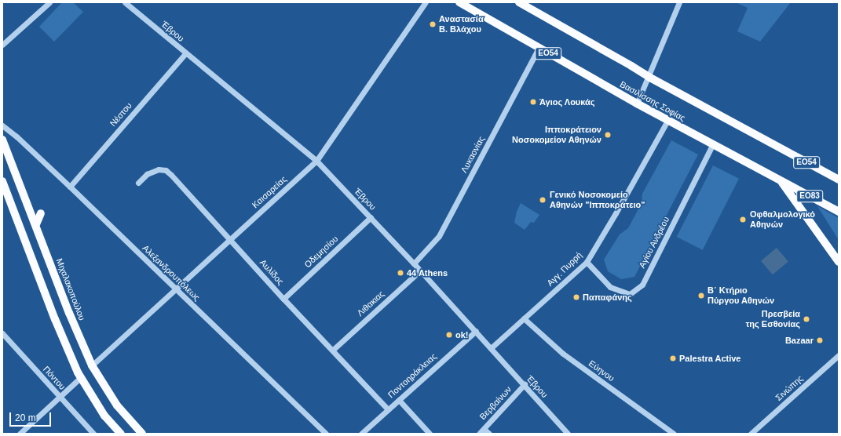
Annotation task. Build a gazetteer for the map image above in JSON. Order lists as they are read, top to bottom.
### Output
{
  "streets": {
    "main road": [
      "ΕΟ54",
      "Βασιλίσσης Σοφίας",
      "ΕΟ83",
      "Μιχαλακοπούλου"
    ],
    "street": [
      "Έβρου",
      "Νέστου",
      "Λυκαονίας",
      "Καισαρείας",
      "Αγίου Ανδρέου",
      "Οδεμησίου",
      "Αγγ. Πυρρή",
      "Αυλίδος",
      "Αλεξανδρουπόλεως",
      "Λιθακιας",
      "Εύηνου",
      "Ποντοηράκλειας",
      "Πόντου",
      "Σινώπης",
      "Βερβαίνων"
    ]
  },
  "crossings": [
    ["Έβρου", "Νέστου"],
    ["Έβρου", "Λυκαονίας"],
    ["Έβρου", "Καισαρείας"],
    ["Έβρου", "Οδεμησίου"],
    ["Έβρου", "Αγγ. Πυρρή"],
    ["Έβρου", "Λιθακιας"],
    ["Έβρου", "Ποντοηράκλειας"],
    ["Έβρου", "Βερβαίνων"],
    ["ΕΟ54", "Βασιλίσσης Σοφίας"],
    ["Βασιλίσσης Σοφίας", "Λυκαονίας"],
    ["Βασιλίσσης Σοφίας", "Αγίου Ανδρέου"],
    ["Βασιλίσσης Σοφίας", "Αγγ. Πυρρή"],
    ["Νέστου", "Αλεξανδρουπόλεως"],
    ["Καισαρείας", "Αυλίδος"],
    ["Καισαρείας", "Αλεξανδρουπόλεως"],
    ["Καισαρείας", "Μιχαλακοπούλου"],
    ["Αγίου Ανδρέου", "Αγγ. Πυρρή"],
    ["Οδεμησίου", "Αυλίδος"],
    ["Αγγ. Πυρρή", "Εύηνου"],
    ["Αυλίδος", "Λιθακιας"],
    ["Αυλίδος", "Ποντοηράκλειας"]
  ],
  "places": [
    "Αναστασία Β. Βλάχου",
    "Άγιος Λουκάς",
    "Ιπποκράτειον Νοσοκομείον Αθηνών",
    "Γενικό Νοσοκομείο Αθηνών \"Ιπποκράτειο\"",
    "Οφθαλμολογικό Αθηνών",
    "44 Athens",
    "Β΄ Κτήριο Πύργου Αθηνών",
    "Παπαφάνης",
    "Πρεσβεία της Εσθονίας",
    "ok!",
    "Bazaar",
    "Palestra Active"
  ],
  "scale_bar": "20 m"
}
